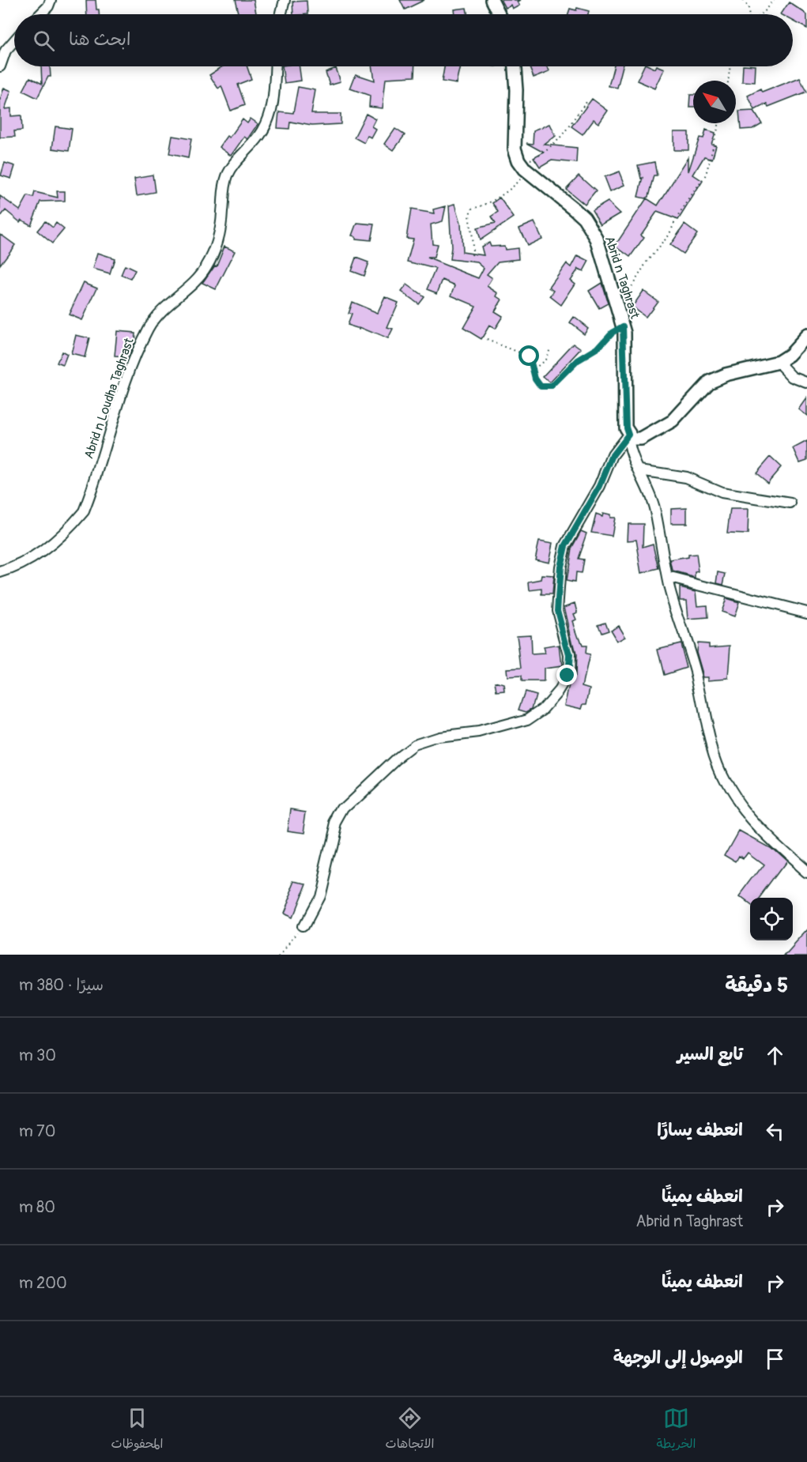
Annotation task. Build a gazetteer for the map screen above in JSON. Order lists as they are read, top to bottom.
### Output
{
  "streets": {
    "street": ["Abrid n Taghrast", "Abrid n Loudha Taghrast"]
  },
  "north": "top left",
  "page": {
    "search": "ابحث هنا",
    "heading": ["5 دقيقة", "سيرًا · 380 m"],
    "list": [
      ["تابع السير", "30 m"],
      ["انعطف يسارًا", "70 m"],
      ["انعطف يمينًا", "Abrid n Taghrast", "80 m"],
      ["انعطف يمينًا", "200 m"],
      "الوصول إلى الوجهة"
    ],
    "nav": ["الخريطة", "الاتجاهات", "المحفوظات"]
  }
}
